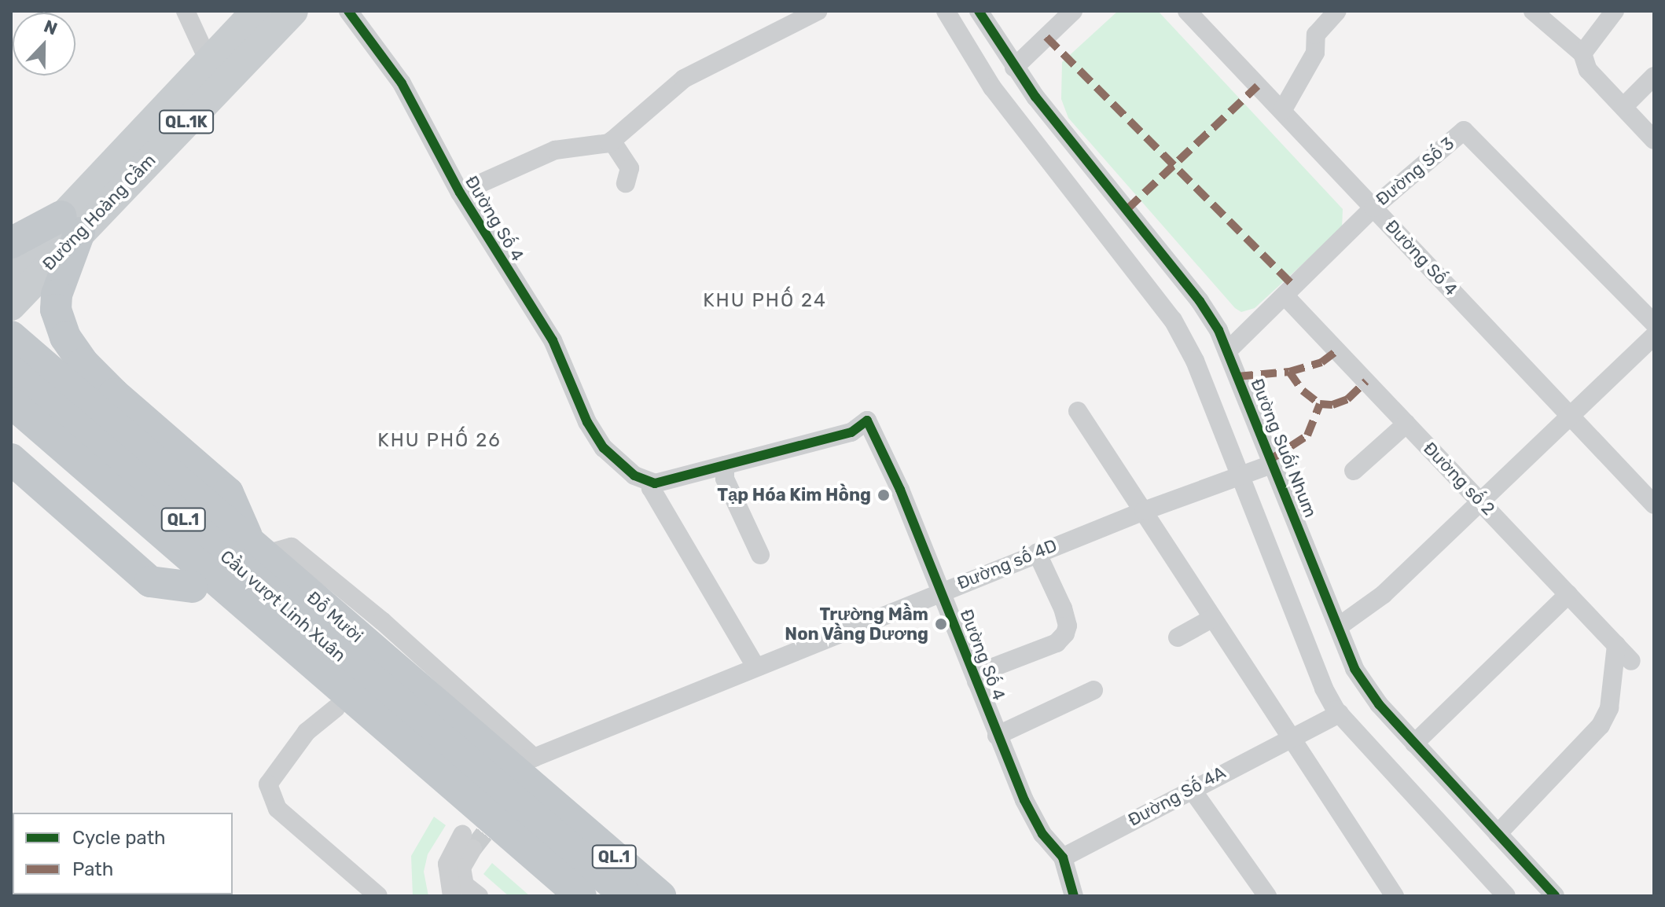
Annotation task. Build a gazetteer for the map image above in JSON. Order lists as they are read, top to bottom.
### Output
{
  "streets": {
    "highway": ["QL.1", "Cầu vượt Linh Xuân", "Đỗ Mười"],
    "main road": ["QL.1K", "Đường Hoàng Cầm"],
    "street": [
      "Đường Số 3",
      "Đường Số 4",
      "Đường Suối Nhum",
      "Đường số 2",
      "Đường số 4D",
      "Đường Số 4A"
    ]
  },
  "crossings": [
    ["Đường Số 3", "Đường Số 4"],
    ["Đường Số 3", "Đường Suối Nhum"],
    ["Đường Số 3", "Đường số 2"],
    ["Đường Số 4", "Đường số 4D"],
    ["Đường Số 4", "Đường Số 4A"],
    ["Đường Suối Nhum", "Đường số 4D"],
    ["QL.1", "Cầu vượt Linh Xuân"],
    ["Đường số 4D", "Đỗ Mười"]
  ],
  "districts": ["KHU PHỐ 24", "KHU PHỐ 26"],
  "places": ["Tạp Hóa Kim Hồng", "Trường Mầm Non Vầng Dương"],
  "legend": ["Cycle path", "Path"],
  "north": "top"
}
